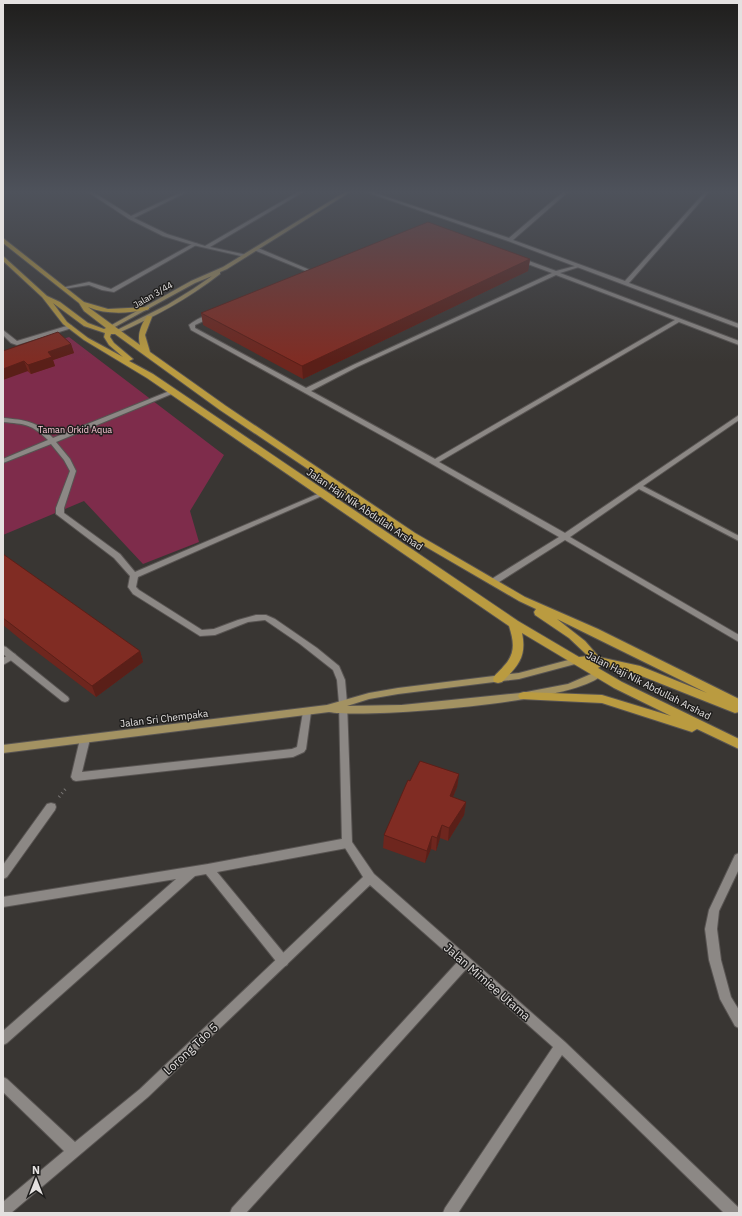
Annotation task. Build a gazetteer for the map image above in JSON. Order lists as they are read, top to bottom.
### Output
{
  "streets": {
    "main road": ["Jalan Haji Nik Abdullah Arshad"],
    "street": [
      "Jalan 3/44",
      "Jalan Sri Chempaka",
      "Jalan Mimiee Utama",
      "Lorong Tdo 5"
    ]
  },
  "crossings": [
    ["Jalan 3/44", "Jalan Haji Nik Abdullah Arshad"],
    ["Jalan Haji Nik Abdullah Arshad", "Jalan Sri Chempaka"],
    ["Jalan Mimiee Utama", "Lorong Tdo 5"]
  ],
  "parks": ["Taman Orkid Aqua"],
  "north": "top"
}
